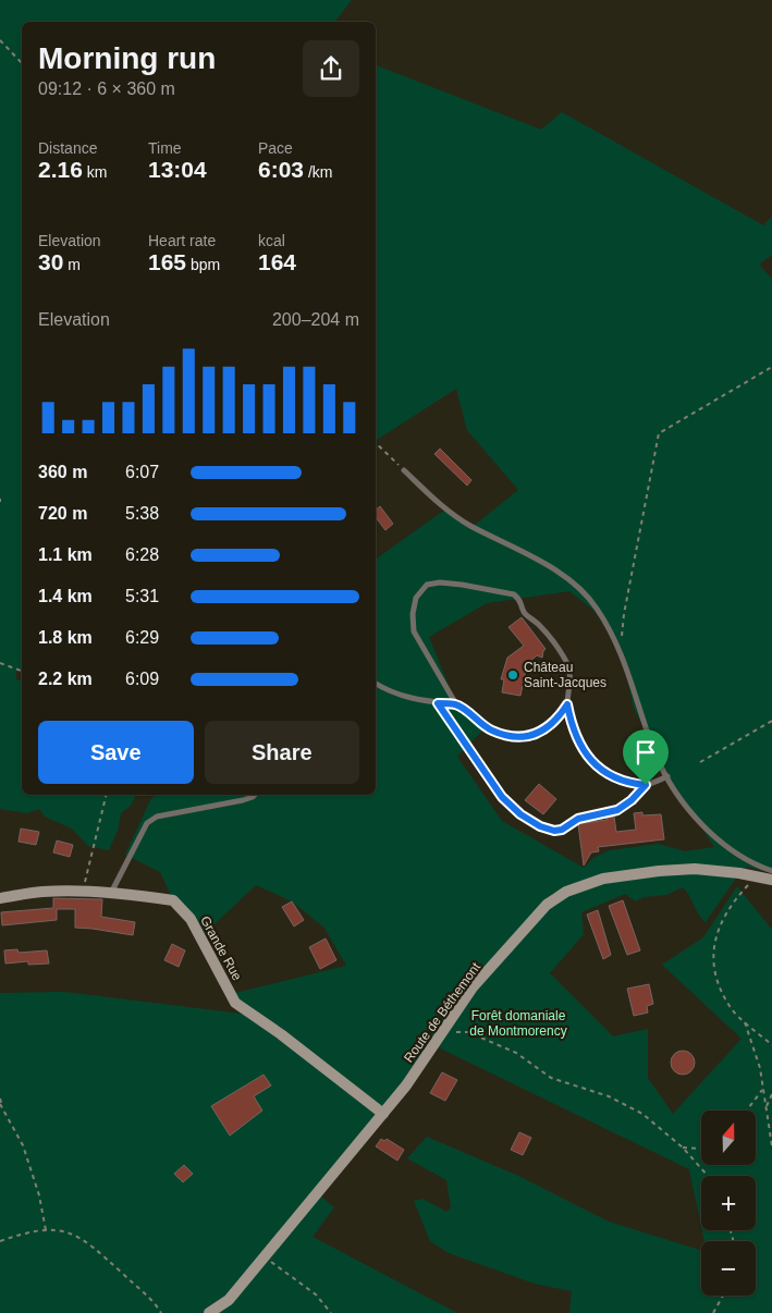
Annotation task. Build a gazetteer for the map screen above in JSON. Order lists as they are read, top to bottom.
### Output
{
  "streets": {
    "street": ["Grande Rue", "Route de Béthemont"]
  },
  "crossings": [
    ["Grande Rue", "Route de Béthemont"]
  ],
  "parks": ["Forêt domaniale de Montmorency"],
  "places": ["Château Saint-Jacques"],
  "north": "top",
  "page": {
    "heading": ["Morning run", "09:12 · 6 × 360 m"],
    "stats": [
      ["Distance", "2.16 km"],
      ["Time", "13:04"],
      ["Pace", "6:03 /km"],
      ["Elevation", "30 m"],
      ["Heart rate", "165 bpm"],
      ["kcal", "164"]
    ],
    "chart": ["Elevation", "200–204 m"],
    "list": [
      {
        "name": "360 m",
        "note": "6:07"
      },
      {
        "name": "720 m",
        "note": "5:38"
      },
      {
        "name": "1.1 km",
        "note": "6:28"
      },
      {
        "name": "1.4 km",
        "note": "5:31"
      },
      {
        "name": "1.8 km",
        "note": "6:29"
      },
      {
        "name": "2.2 km",
        "note": "6:09"
      }
    ],
    "buttons": ["Save", "Share"],
    "map_buttons": ["+", "−"]
  }
}
